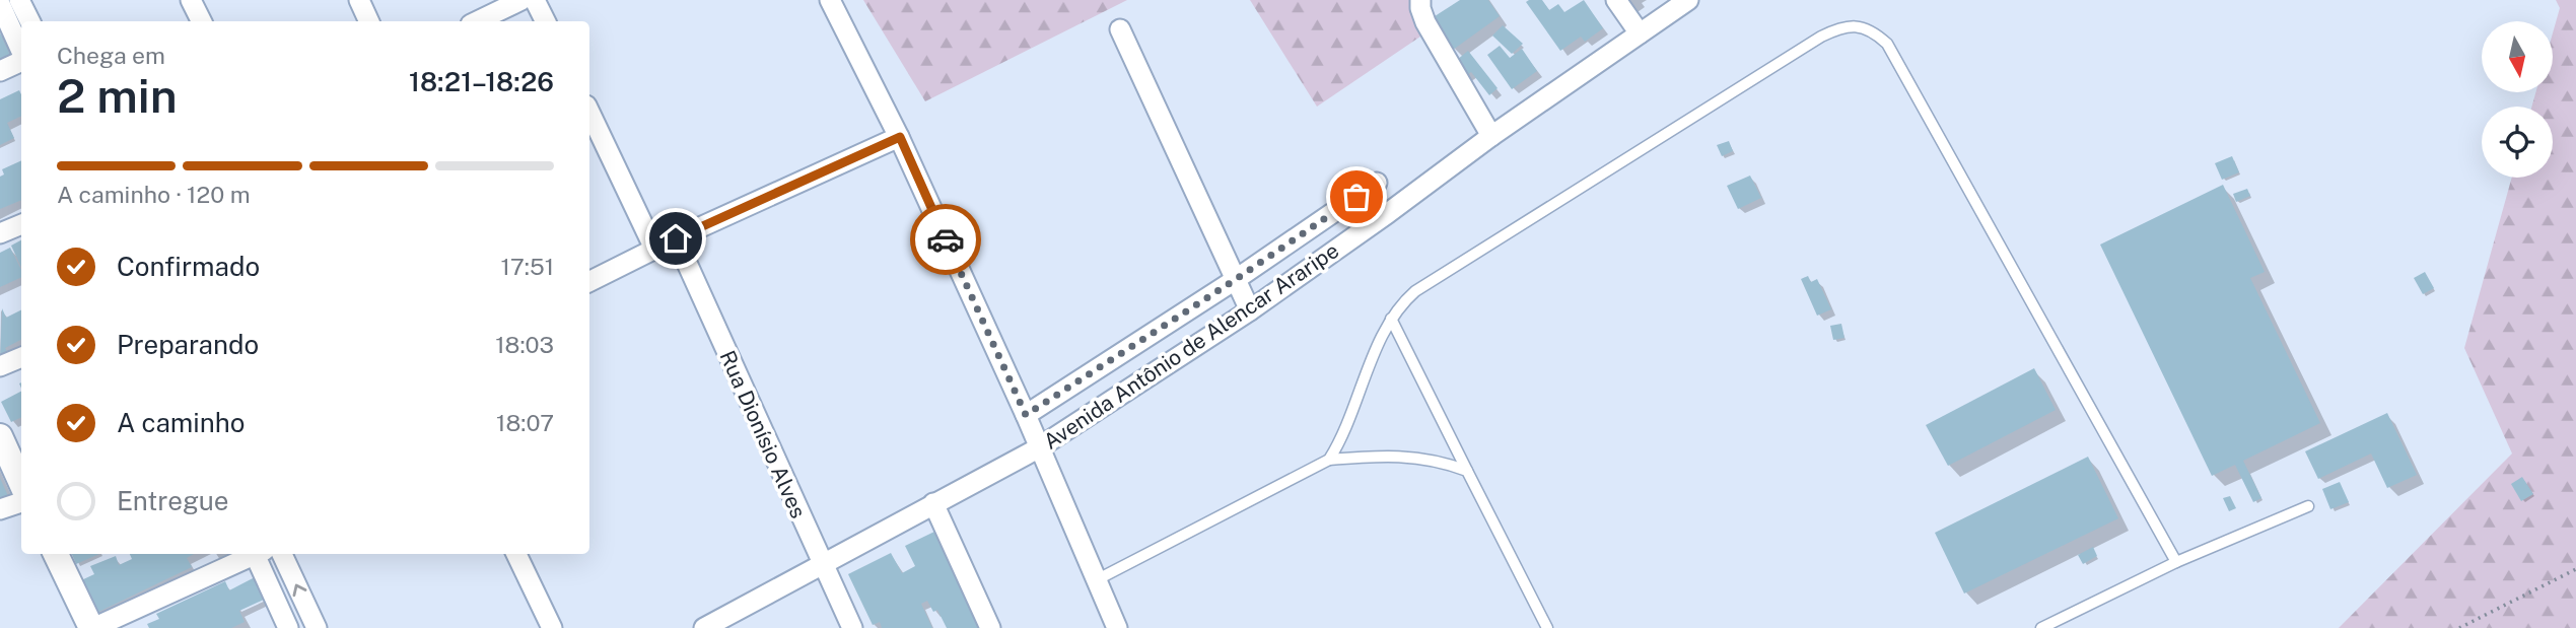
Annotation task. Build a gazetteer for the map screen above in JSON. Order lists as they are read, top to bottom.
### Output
{
  "streets": {
    "street": ["Avenida Antônio de Alencar Araripe", "Rua Dionísio Alves"]
  },
  "crossings": [
    ["Avenida Antônio de Alencar Araripe", "Rua Dionísio Alves"]
  ],
  "north": "bottom",
  "page": {
    "heading": ["2 min", "Chega em", "18:21–18:26"],
    "bar": "A caminho · 120 m",
    "list": [
      ["Confirmado", "17:51"],
      ["Preparando", "18:03"],
      ["A caminho", "18:07"],
      "Entregue"
    ]
  }
}
